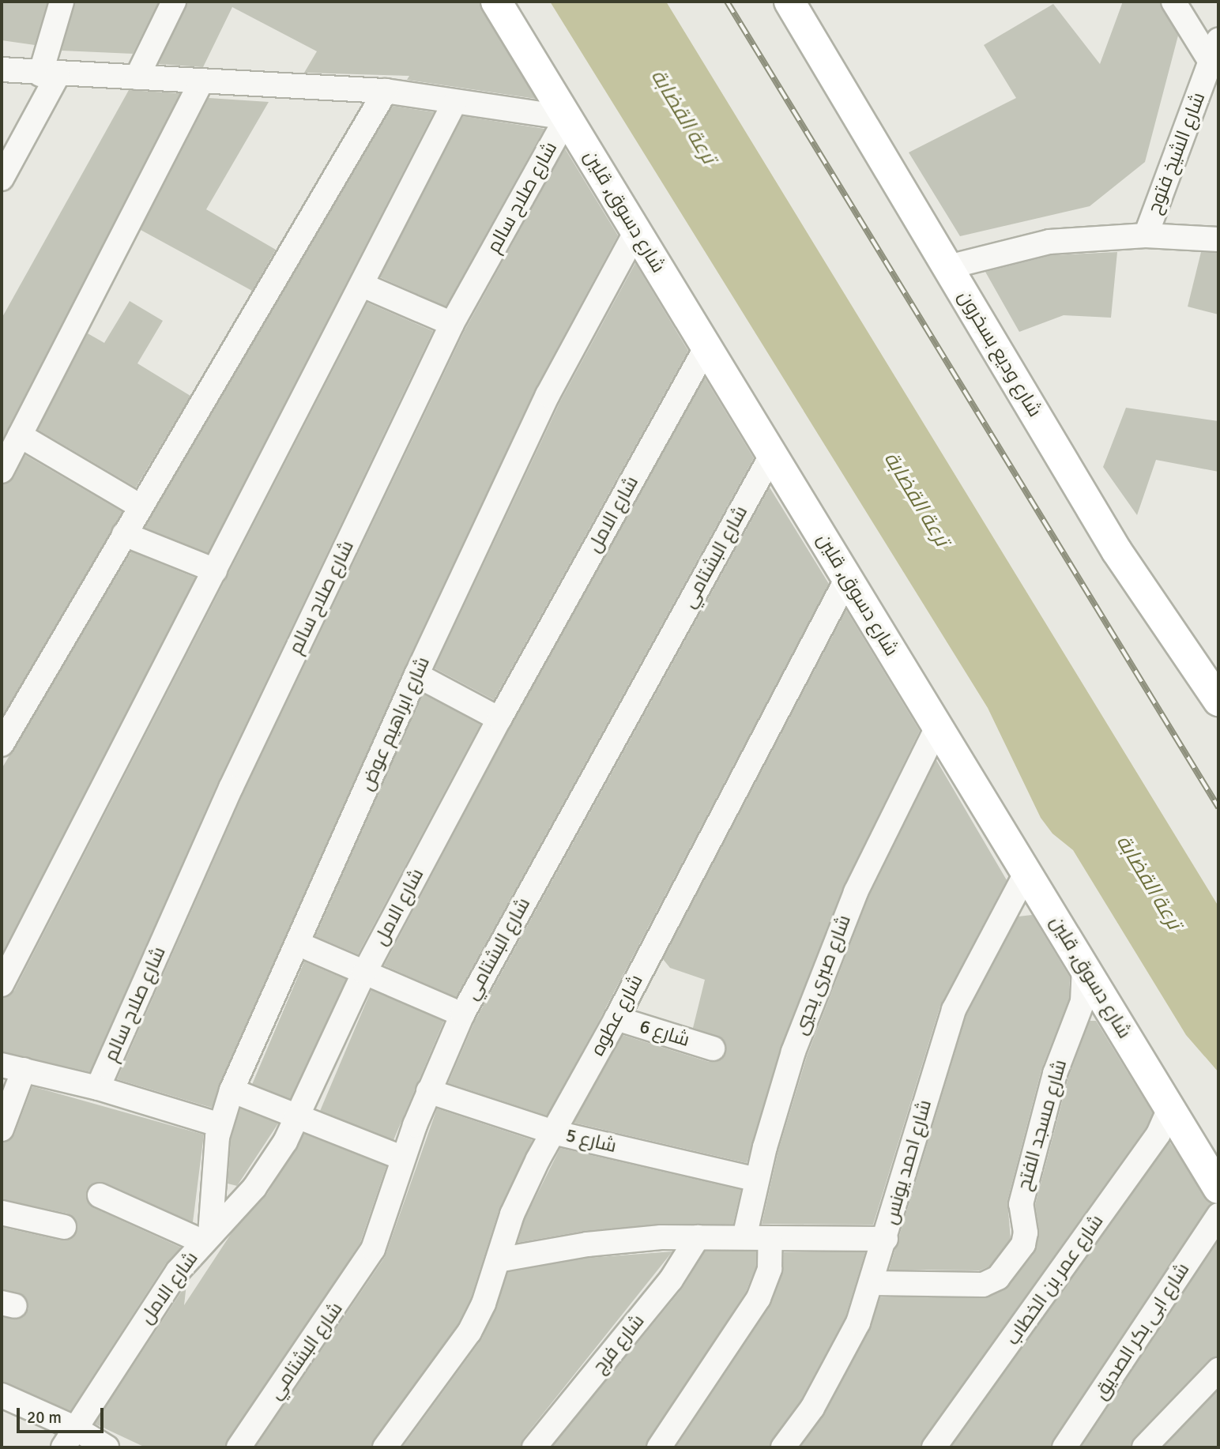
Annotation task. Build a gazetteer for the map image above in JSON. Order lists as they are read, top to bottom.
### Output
{
  "streets": {
    "main road": ["شارع دسوق, قلين", "شارع وديع بسخرون"],
    "street": [
      "شارع الشيخ فتوح",
      "شارع صلاح سالم",
      "شارع الامل",
      "شارع البشتامي",
      "شارع ابراهيم عوض",
      "شارع صبرى يحيي",
      "شارع عطوه",
      "شارع 6",
      "شارع مسجد الفتح",
      "شارع 5",
      "شارع احمد يونس",
      "شارع عمر بن الخطاب",
      "شارع ابى بكر الصديق",
      "شارع فرج"
    ]
  },
  "crossings": [
    ["شارع صلاح سالم", "شارع دسوق, قلين"],
    ["شارع دسوق, قلين", "شارع الامل"],
    ["شارع دسوق, قلين", "شارع البشتامي"],
    ["شارع دسوق, قلين", "شارع ابراهيم عوض"],
    ["شارع دسوق, قلين", "شارع صبرى يحيي"],
    ["شارع دسوق, قلين", "شارع عطوه"],
    ["شارع دسوق, قلين", "شارع مسجد الفتح"],
    ["شارع دسوق, قلين", "شارع احمد يونس"],
    ["شارع دسوق, قلين", "شارع عمر بن الخطاب"],
    ["شارع الامل", "شارع ابراهيم عوض"],
    ["شارع البشتامي", "شارع 5"],
    ["شارع صبرى يحيي", "شارع 5"],
    ["شارع عطوه", "شارع 6"],
    ["شارع عطوه", "شارع 5"],
    ["شارع مسجد الفتح", "شارع احمد يونس"]
  ],
  "water": ["ترعة القضابة"],
  "scale_bar": "20 m"
}
